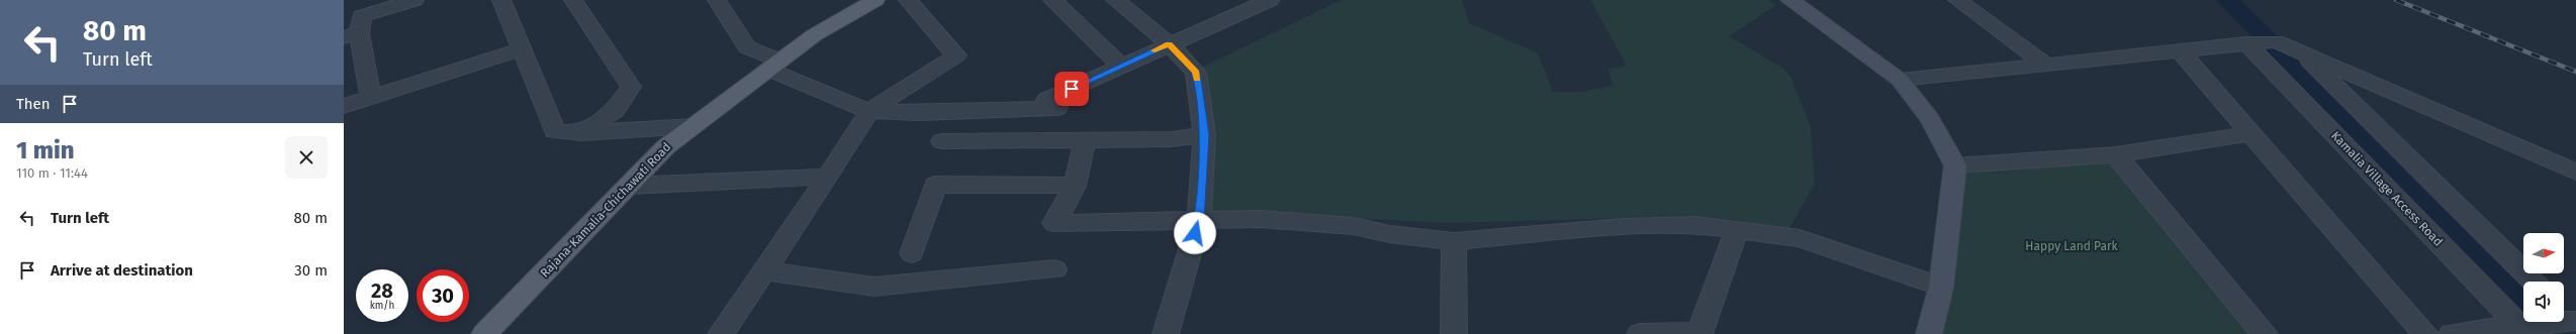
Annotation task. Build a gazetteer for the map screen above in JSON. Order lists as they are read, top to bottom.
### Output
{
  "streets": {
    "main road": ["Rajana-Kamalia-Chichawati Road"],
    "street": ["Kamalia Village Access Road"]
  },
  "parks": ["Happy Land Park"],
  "north": "right",
  "page": {
    "turn": ["80 m", "Turn left"],
    "then": "Then",
    "heading": ["1 min", "110 m · 11:44"],
    "list": [
      {
        "name": "Turn left",
        "value": "80 m"
      },
      {
        "name": "Arrive at destination",
        "value": "30 m"
      }
    ],
    "speed": "28 km/h",
    "limit": "30"
  }
}
